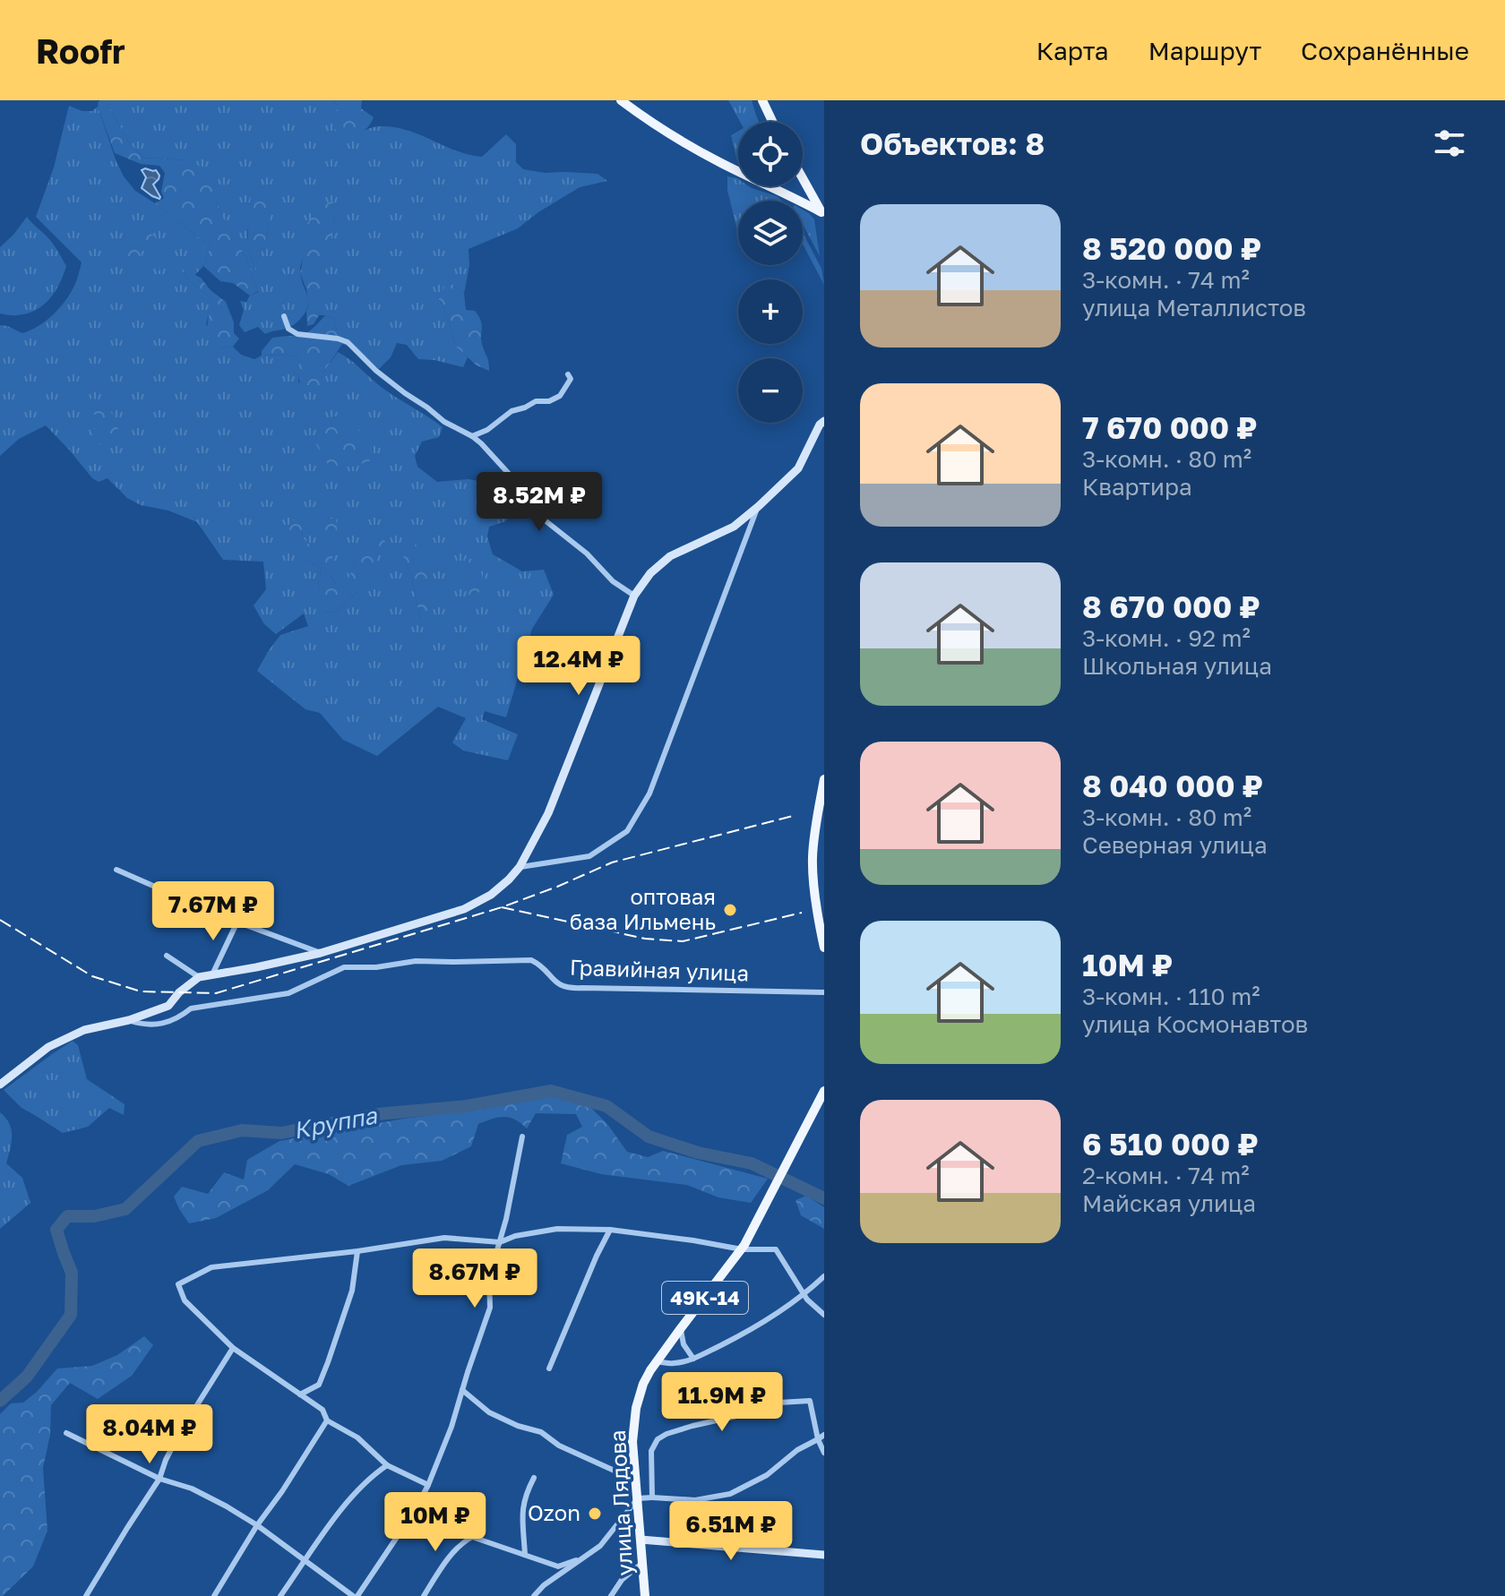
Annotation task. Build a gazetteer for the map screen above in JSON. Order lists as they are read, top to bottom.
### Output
{
  "streets": {
    "main road": ["49К-14", "улица Лядова"],
    "street": ["Гравийная улица"]
  },
  "crossings": [
    ["49К-14", "улица Лядова"]
  ],
  "water": ["Круппа"],
  "places": ["оптовая база Ильмень", "Ozon"],
  "page": {
    "header": "Roofr",
    "nav": ["Карта", "Маршрут", "Сохранённые"],
    "heading": "Объектов: 8",
    "map_buttons": ["+", "−"],
    "list": [
      {
        "name": "8 520 000 ₽",
        "note": "3-комн. · 74 m² · улица Металлистов"
      },
      {
        "name": "7 670 000 ₽",
        "note": "3-комн. · 80 m² · Квартира"
      },
      {
        "name": "8 670 000 ₽",
        "note": "3-комн. · 92 m² · Школьная улица"
      },
      {
        "name": "8 040 000 ₽",
        "note": "3-комн. · 80 m² · Северная улица"
      },
      {
        "name": "10M ₽",
        "note": "3-комн. · 110 m² · улица Космонавтов"
      },
      {
        "name": "6 510 000 ₽",
        "note": "2-комн. · 74 m² · Майская улица"
      }
    ],
    "price": [
      "8.52M ₽",
      "12.4M ₽",
      "7.67M ₽",
      "8.67M ₽",
      "11.9M ₽",
      "8.04M ₽",
      "10M ₽",
      "6.51M ₽"
    ]
  }
}
